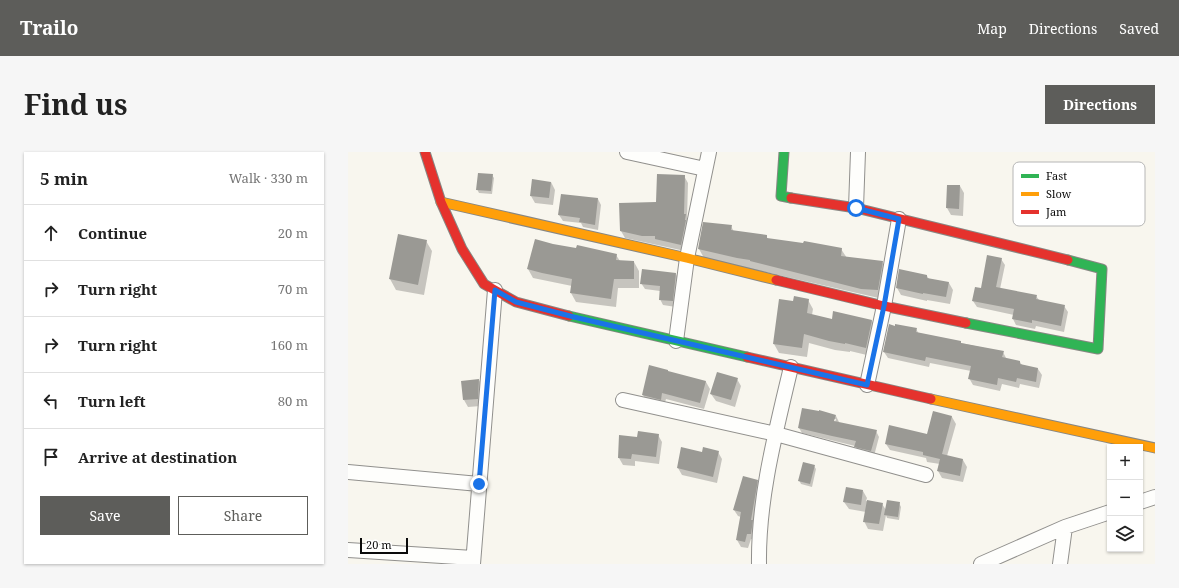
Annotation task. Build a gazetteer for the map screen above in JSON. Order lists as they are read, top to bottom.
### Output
{
  "legend": ["Fast", "Slow", "Jam"],
  "scale_bar": "20 m",
  "page": {
    "header": "Trailo",
    "nav": ["Map", "Directions", "Saved"],
    "title": "Find us",
    "buttons": [
      "Directions",
      ["Save", "Share"]
    ],
    "heading": ["5 min", "Walk · 330 m"],
    "list": [
      ["Continue", "20 m"],
      ["Turn right", "70 m"],
      ["Turn right", "160 m"],
      ["Turn left", "80 m"],
      "Arrive at destination"
    ],
    "map_buttons": ["+", "−"],
    "scale": "20 m"
  }
}
